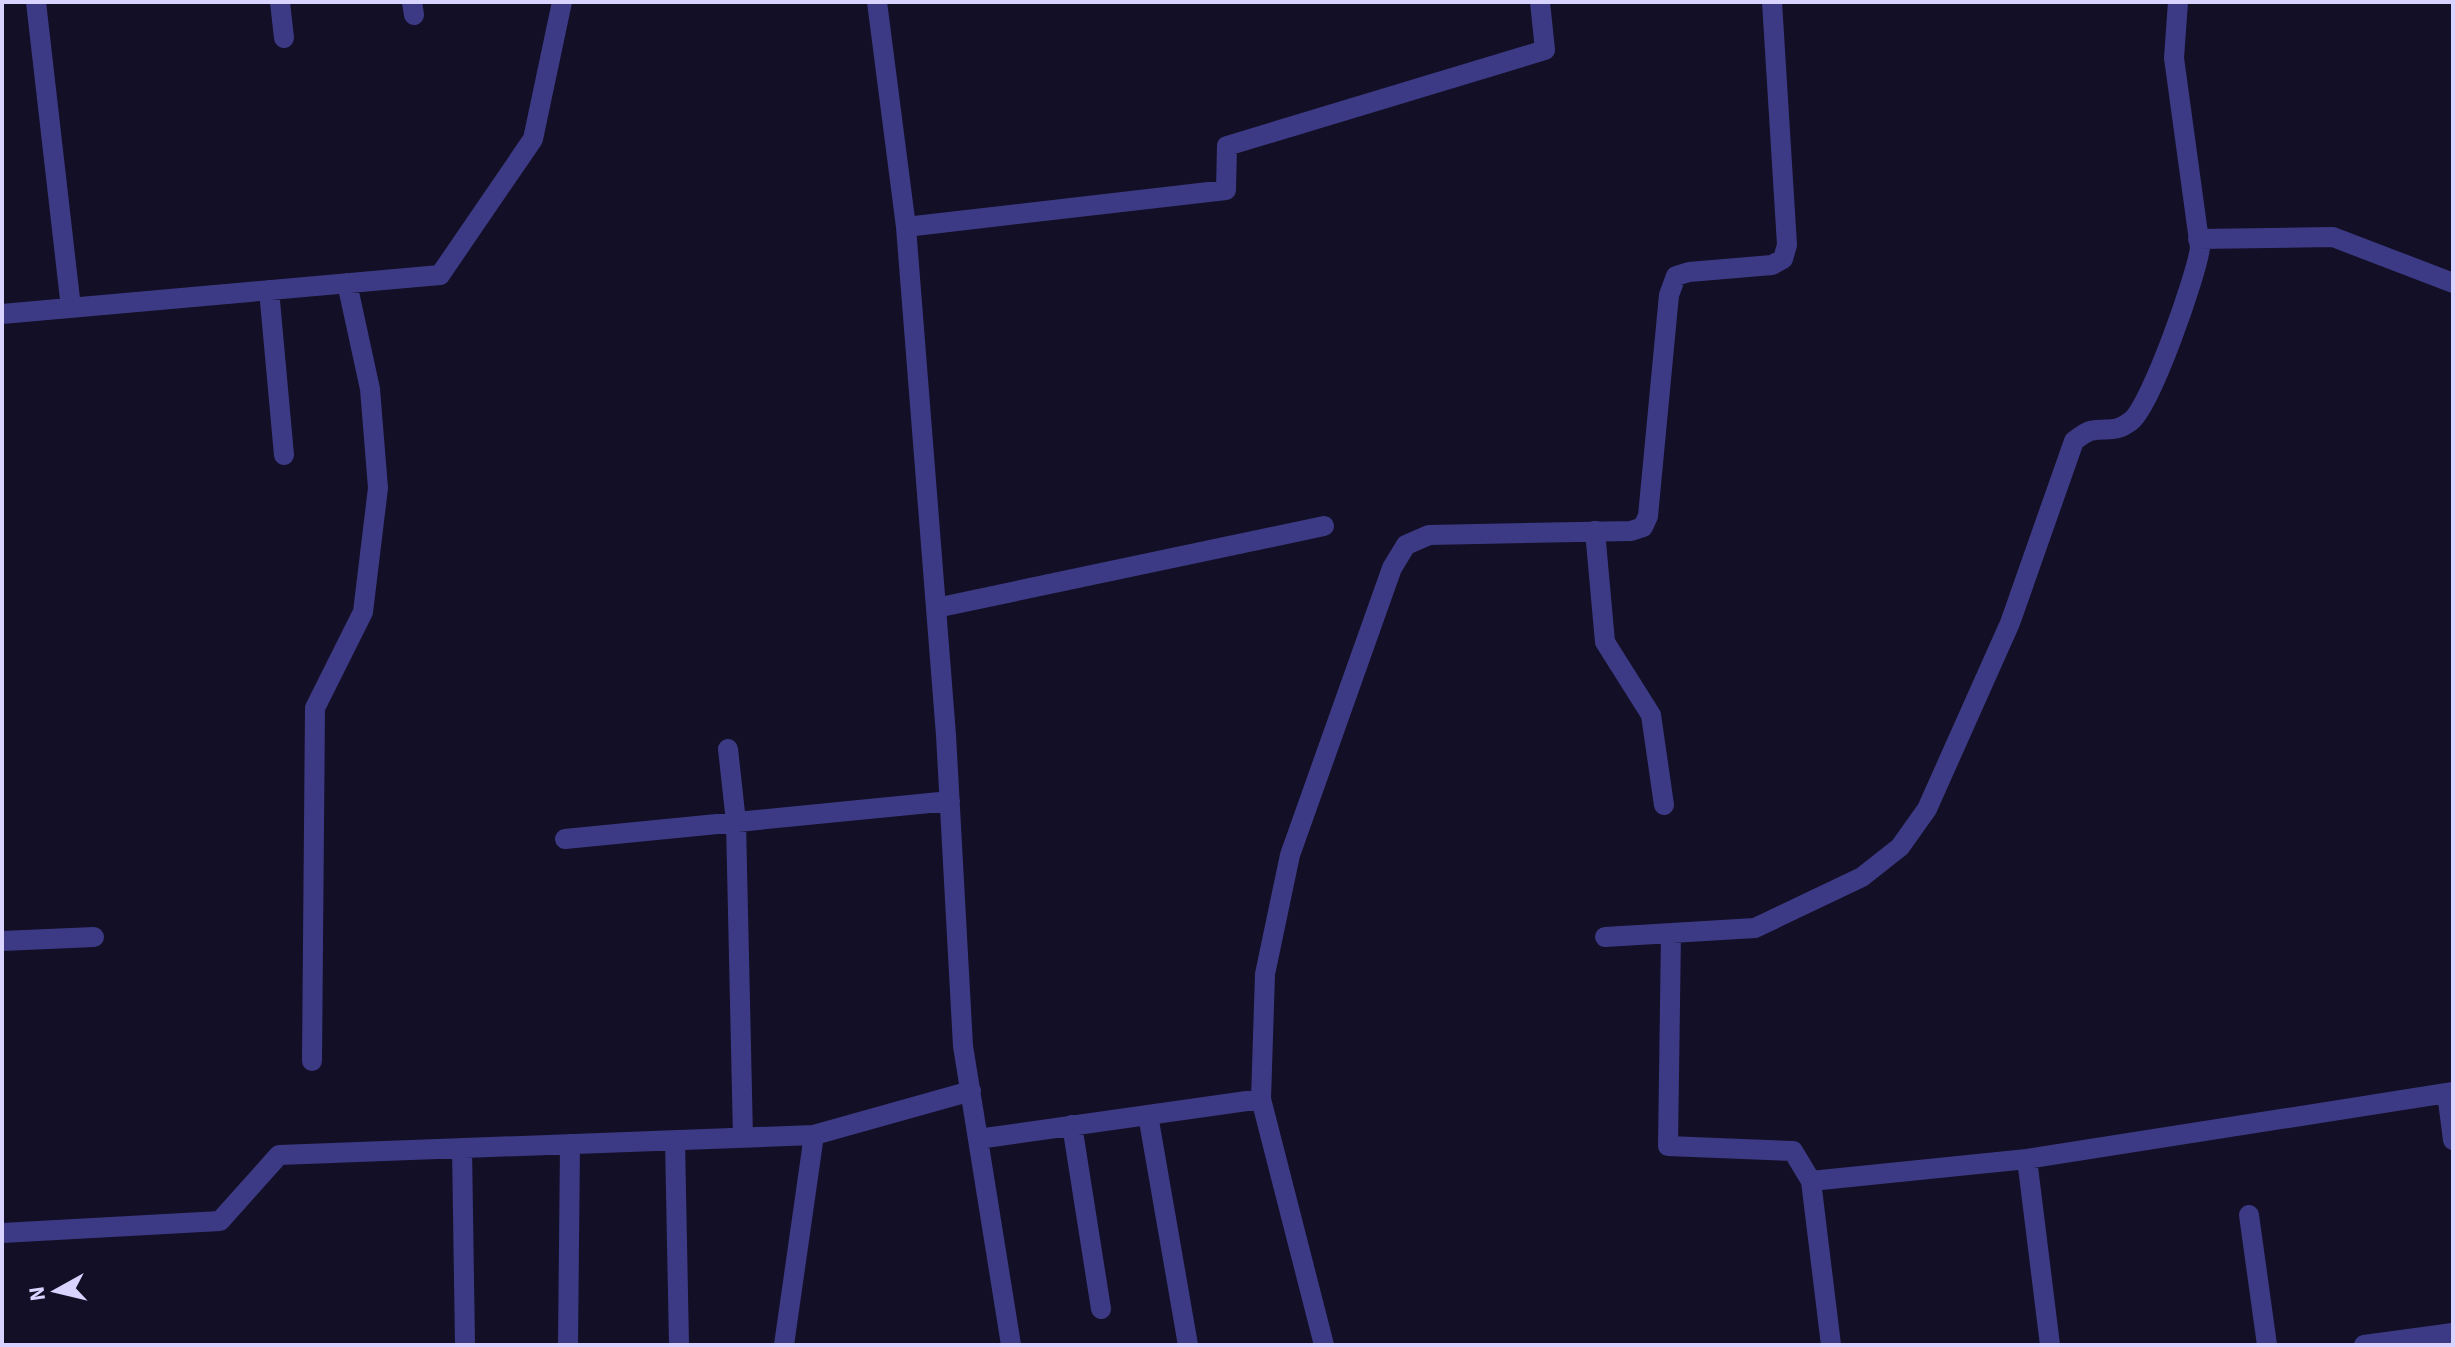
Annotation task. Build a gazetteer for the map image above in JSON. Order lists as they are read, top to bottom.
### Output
{
  "north": "left"
}
